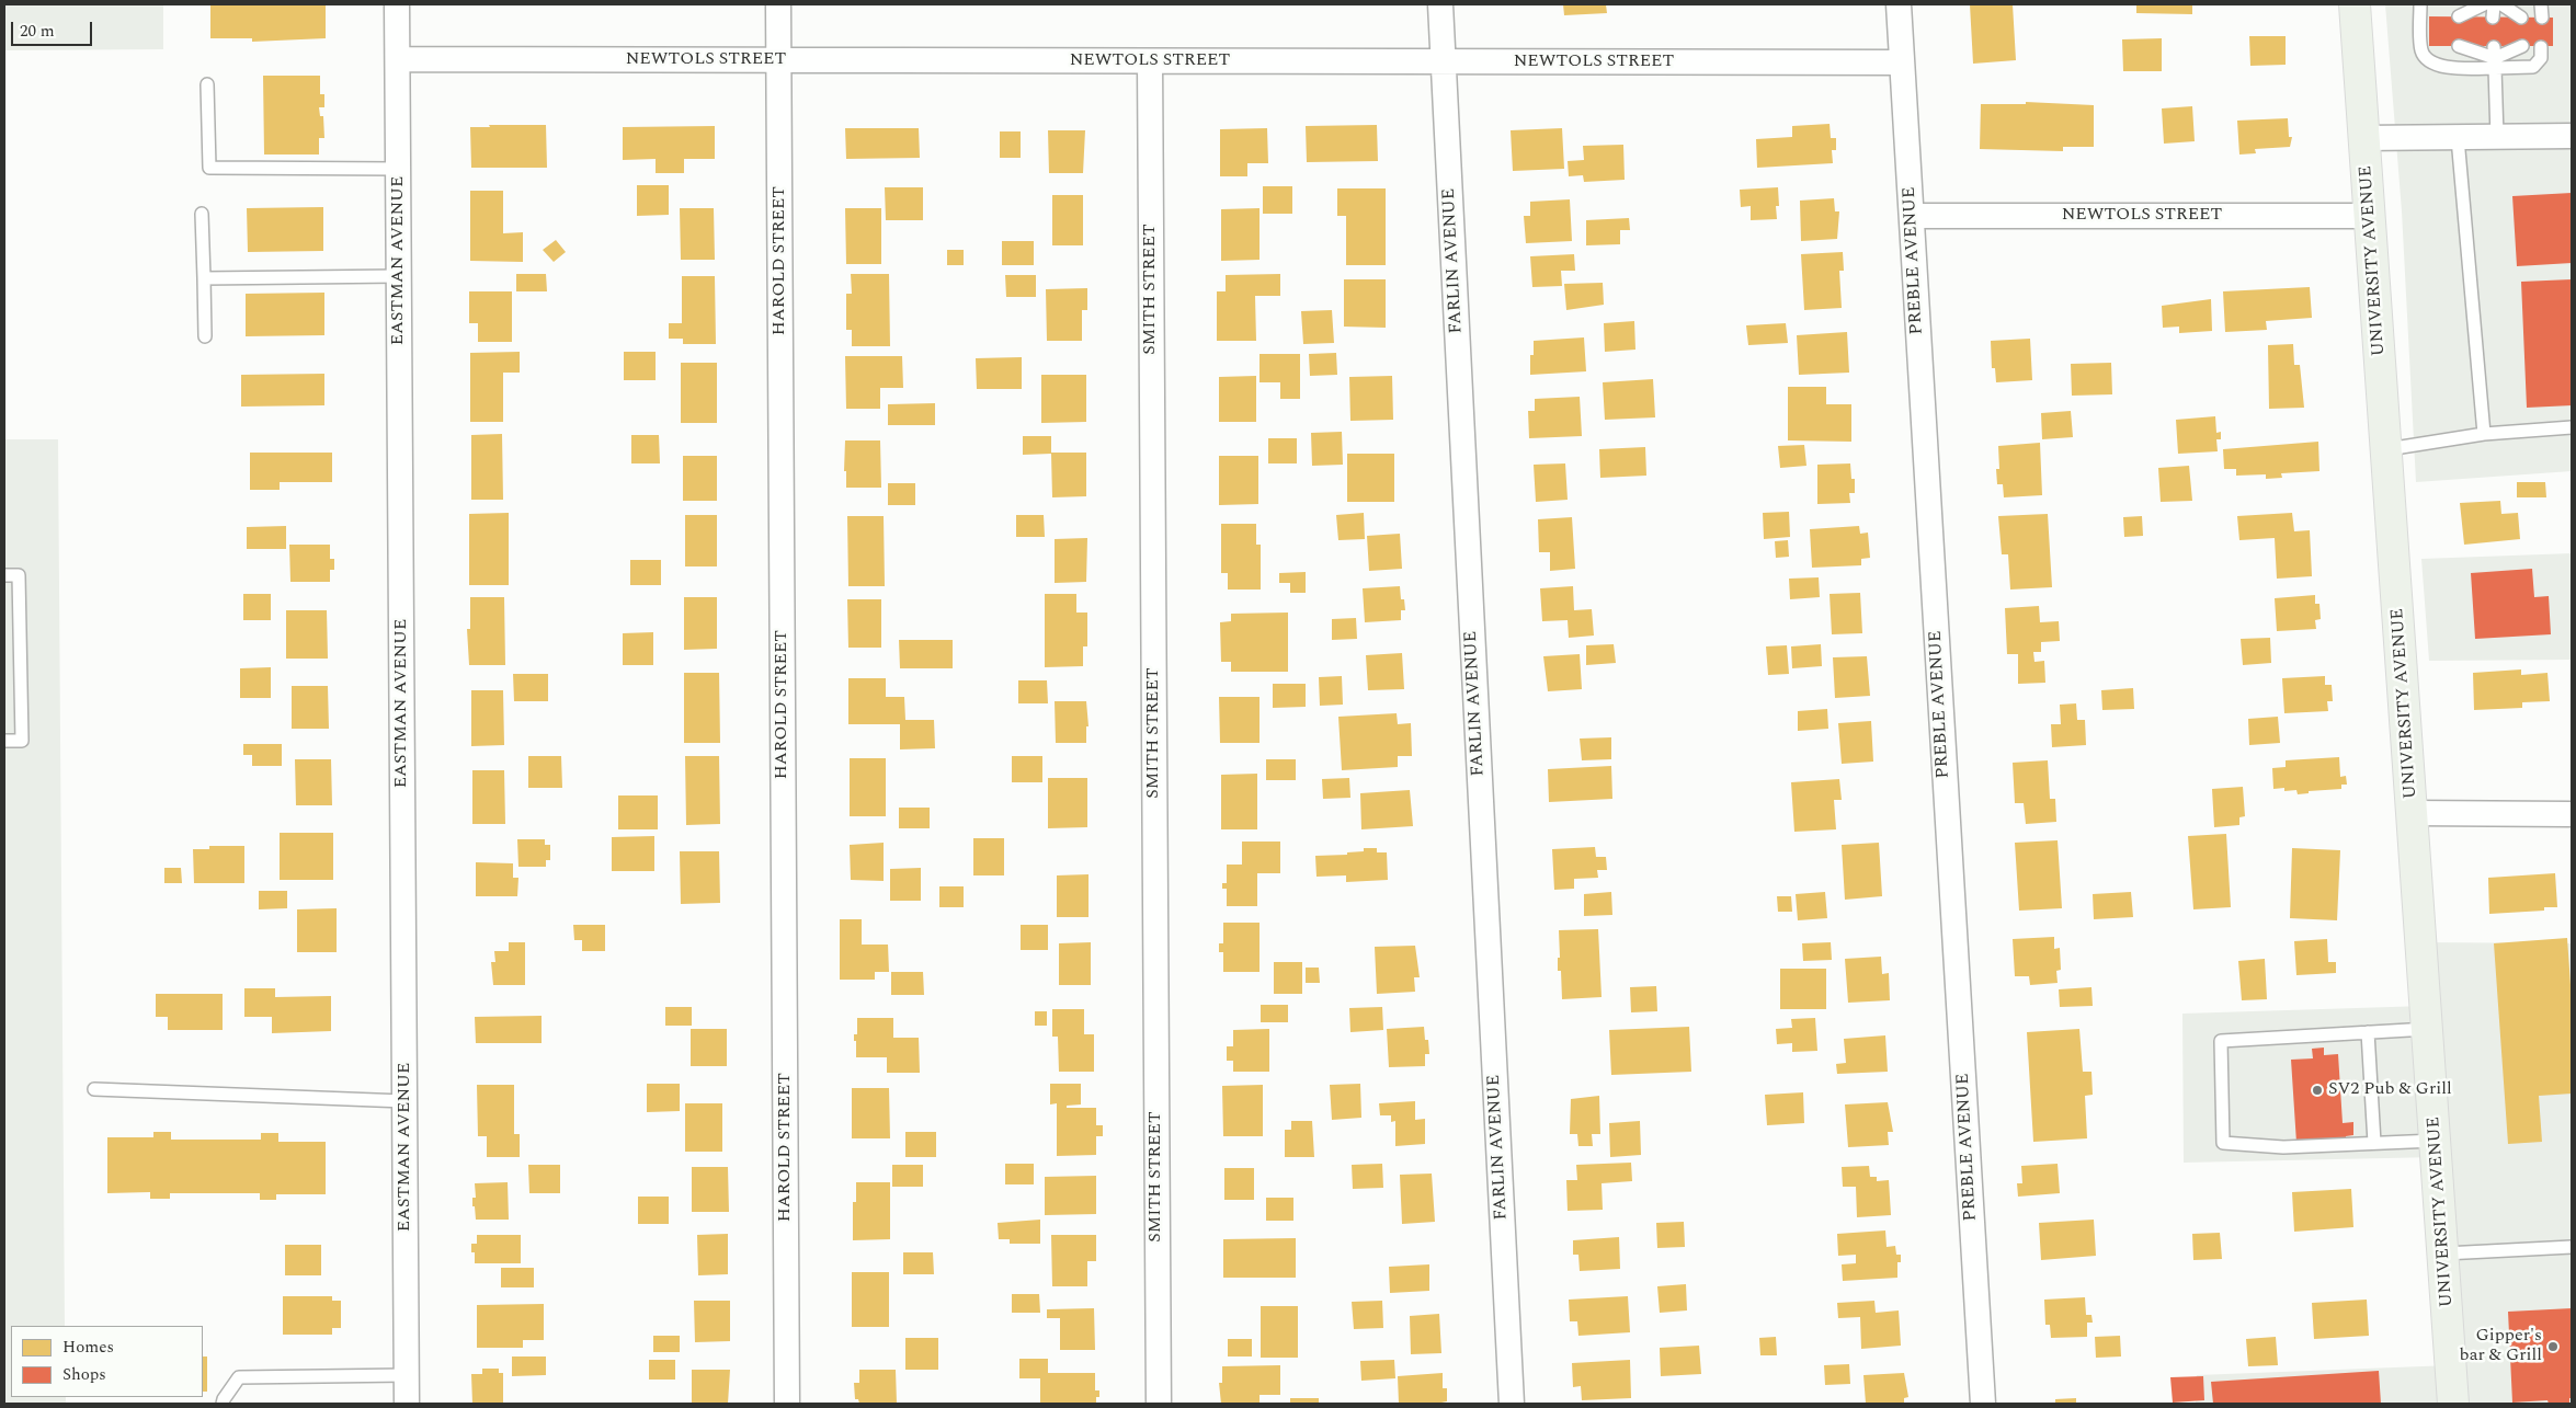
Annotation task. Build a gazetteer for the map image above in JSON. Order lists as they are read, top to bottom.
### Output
{
  "streets": {
    "main road": ["UNIVERSITY AVENUE"],
    "street": [
      "NEWTOLS STREET",
      "EASTMAN AVENUE",
      "HAROLD STREET",
      "FARLIN AVENUE",
      "PREBLE AVENUE",
      "SMITH STREET"
    ]
  },
  "crossings": [
    ["NEWTOLS STREET", "EASTMAN AVENUE"],
    ["NEWTOLS STREET", "HAROLD STREET"],
    ["NEWTOLS STREET", "FARLIN AVENUE"],
    ["NEWTOLS STREET", "PREBLE AVENUE"],
    ["NEWTOLS STREET", "UNIVERSITY AVENUE"],
    ["NEWTOLS STREET", "SMITH STREET"]
  ],
  "places": ["SV2 Pub & Grill", "Gipper's bar & Grill"],
  "legend": ["Homes", "Shops"],
  "scale_bar": "20 m"
}
